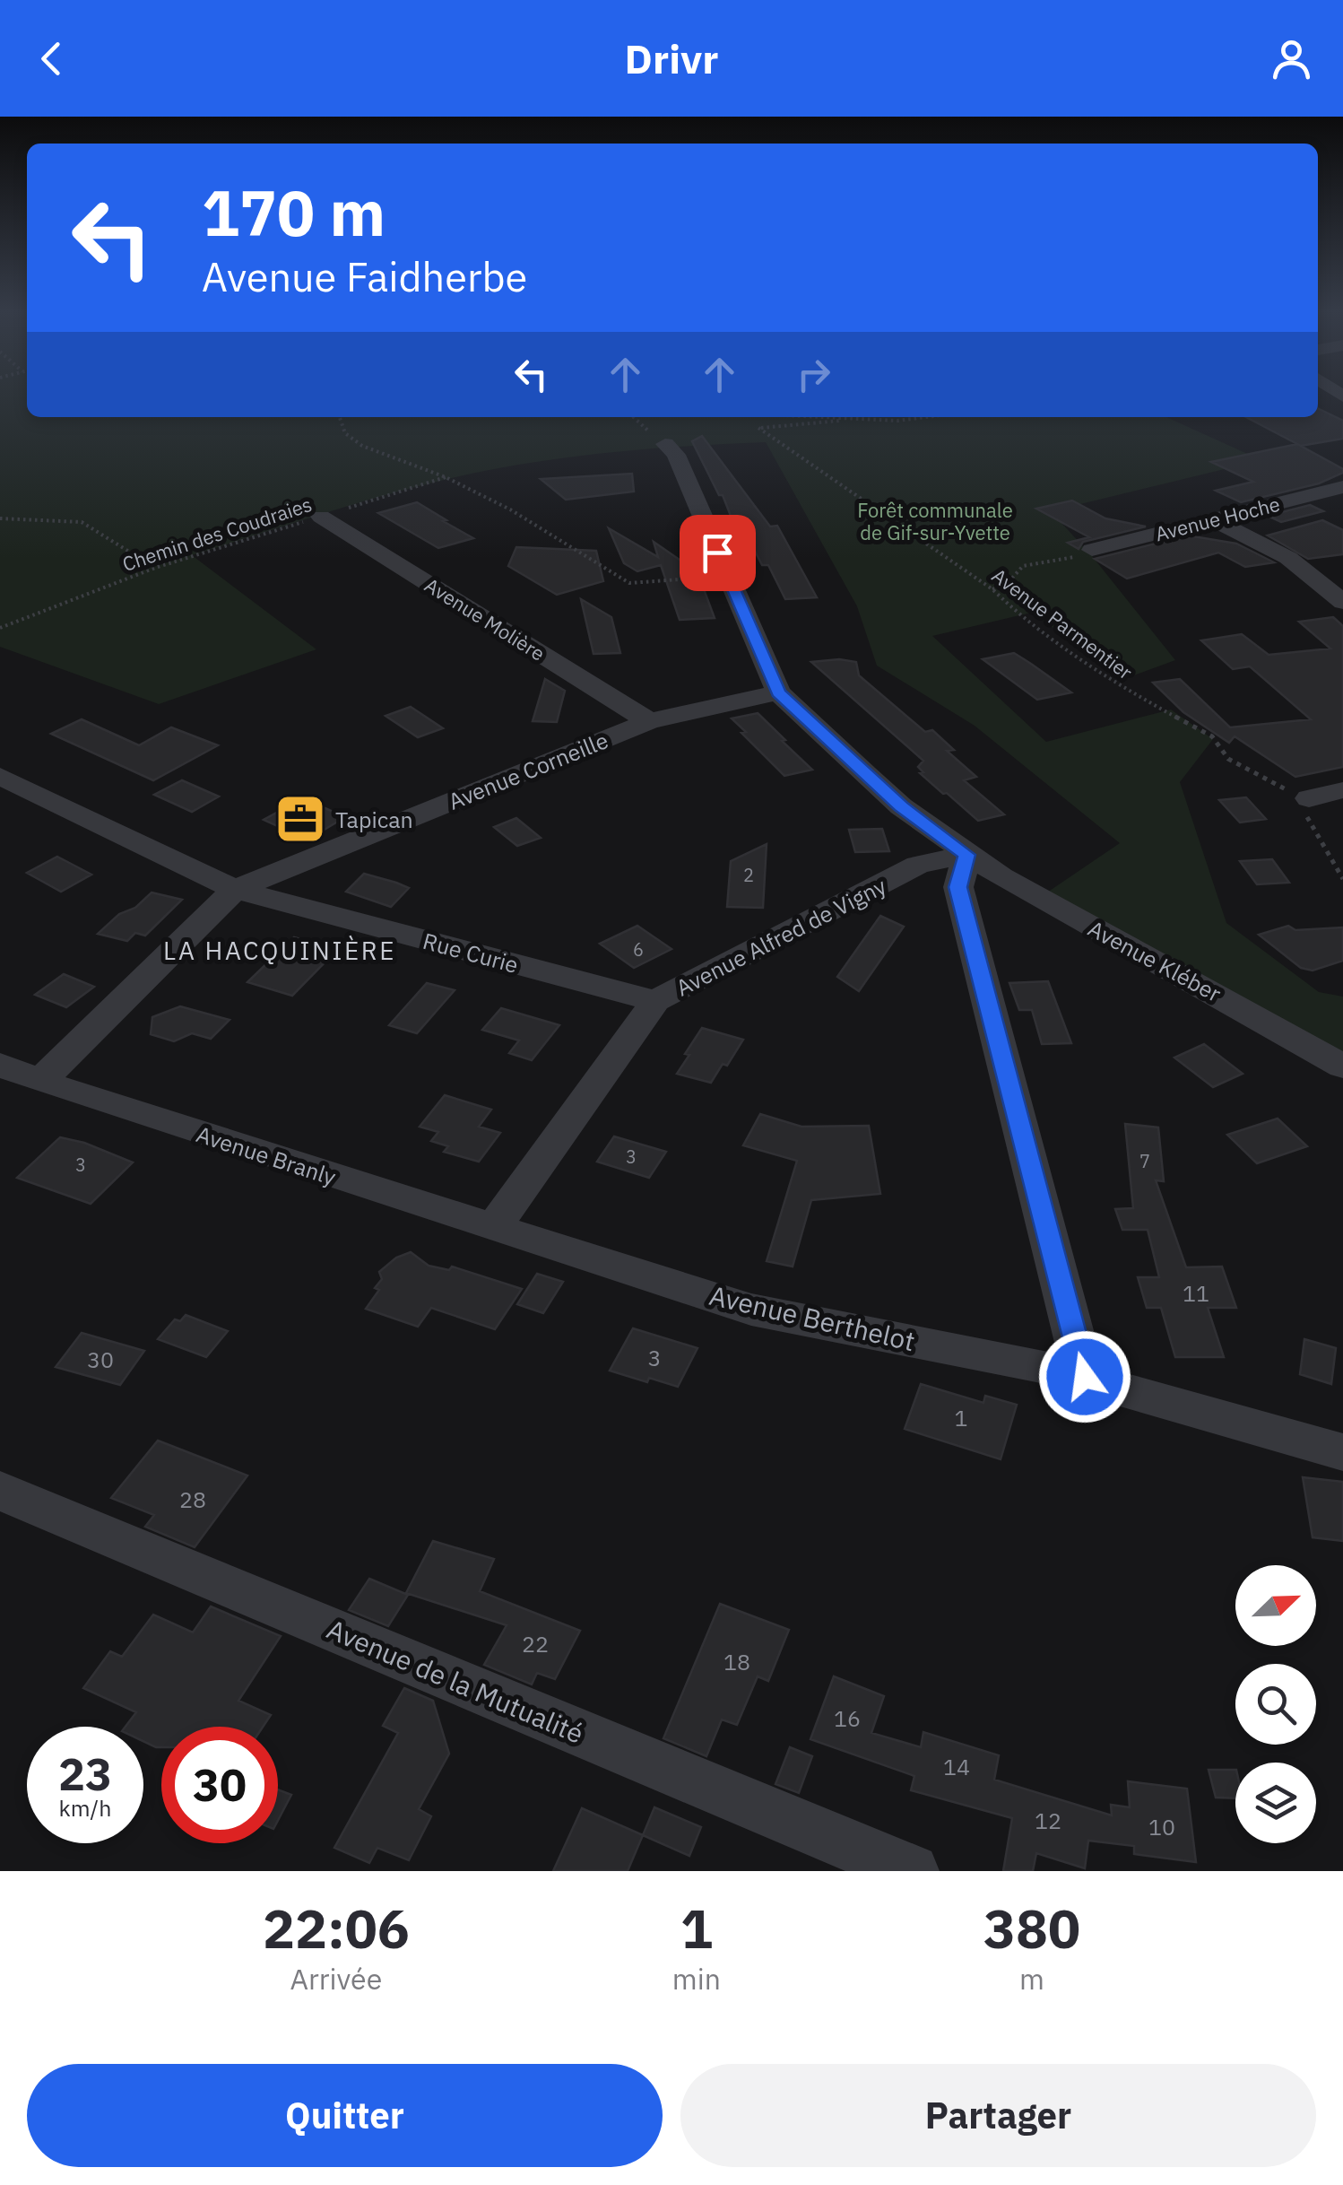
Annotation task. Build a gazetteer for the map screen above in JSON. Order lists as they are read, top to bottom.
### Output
{
  "streets": {
    "street": [
      "Avenue Hoche",
      "Avenue Molière",
      "Avenue Corneille",
      "Avenue Alfred de Vigny",
      "Rue Curie",
      "Avenue Kléber",
      "Avenue Branly",
      "Avenue Berthelot",
      "Avenue de la Mutualité"
    ],
    "path": ["Chemin des Coudraies", "Avenue Parmentier"]
  },
  "crossings": [
    ["Chemin des Coudraies", "Avenue Molière"],
    ["Avenue Molière", "Avenue Corneille"],
    ["Avenue Corneille", "Rue Curie"],
    ["Avenue Corneille", "Avenue Kléber"],
    ["Avenue Alfred de Vigny", "Rue Curie"],
    ["Avenue Alfred de Vigny", "Avenue Kléber"],
    ["Avenue Alfred de Vigny", "Avenue Branly"],
    ["Avenue Alfred de Vigny", "Avenue Berthelot"],
    ["Avenue Branly", "Avenue Berthelot"]
  ],
  "districts": ["LA HACQUINIÈRE"],
  "parks": ["Forêt communale de Gif-sur-Yvette"],
  "places": {
    "office": ["Tapican"]
  },
  "house_numbers": [
    "2",
    "6",
    "3",
    "7",
    "3",
    "11",
    "3",
    "30",
    "1",
    "28",
    "22",
    "18",
    "16",
    "14",
    "12",
    "10"
  ],
  "north": "top right",
  "page": {
    "header": "Drivr",
    "turn": ["170 m", "Avenue Faidherbe"],
    "speed": "23 km/h",
    "limit": "30",
    "eta": [
      "22:06",
      "Arrivée",
      "1",
      "min",
      "380",
      "m"
    ],
    "buttons": ["Quitter", "Partager"]
  }
}
